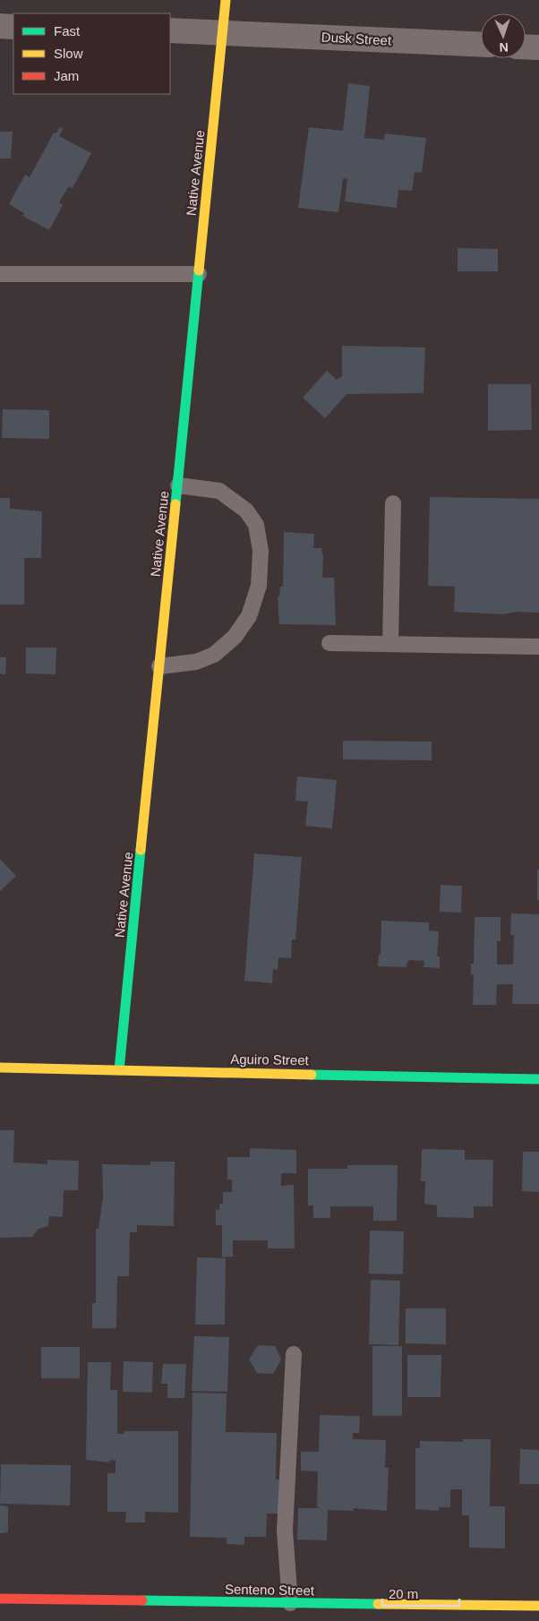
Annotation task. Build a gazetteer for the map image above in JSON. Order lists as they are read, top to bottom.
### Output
{
  "streets": {
    "street": [
      "Dusk Street",
      "Native Avenue",
      "Aguiro Street",
      "Senteno Street"
    ]
  },
  "crossings": [
    ["Dusk Street", "Native Avenue"],
    ["Native Avenue", "Aguiro Street"]
  ],
  "legend": ["Fast", "Slow", "Jam"],
  "scale_bar": "20 m",
  "north": "bottom"
}
